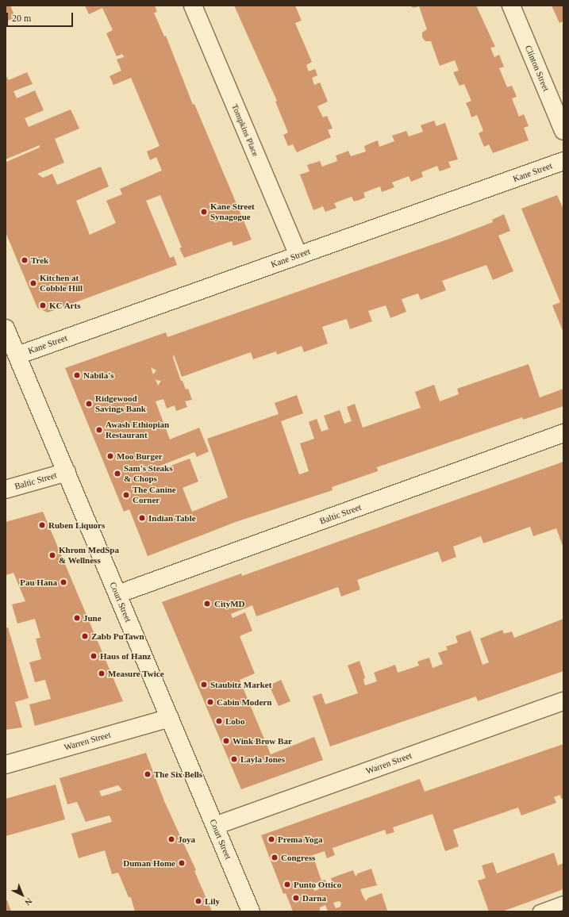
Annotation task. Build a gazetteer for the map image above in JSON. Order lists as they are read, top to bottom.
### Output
{
  "streets": {
    "street": [
      "Clinton Street",
      "Tompkins Place",
      "Kane Street",
      "Baltic Street",
      "Court Street",
      "Warren Street"
    ]
  },
  "crossings": [
    ["Tompkins Place", "Kane Street"],
    ["Kane Street", "Court Street"],
    ["Baltic Street", "Court Street"],
    ["Court Street", "Warren Street"]
  ],
  "places": [
    "Kane Street Synagogue",
    "Trek",
    "Kitchen at Cobble Hill",
    "KC Arts",
    "Nabila's",
    "Ridgewood Savings Bank",
    "Awash Ethiopian Restaurant",
    "Moo Burger",
    "Sam's Steaks & Chops",
    "The Canine Corner",
    "Indian Table",
    "Ruben Liquors",
    "Khrom MedSpa & Wellness",
    "Pau Hana",
    "CityMD",
    "June",
    "Zabb PuTawn",
    "Haus of Hanz",
    "Measure Twice",
    "Staubitz Market",
    "Cabin Modern",
    "Lobo",
    "Wink Brow Bar",
    "Layla Jones",
    "The Six Bells",
    "Joya",
    "Prema Yoga",
    "Congress",
    "Duman Home",
    "Punto Ottico",
    "Darna",
    "Lily"
  ],
  "scale_bar": "20 m",
  "north": "bottom right"
}
